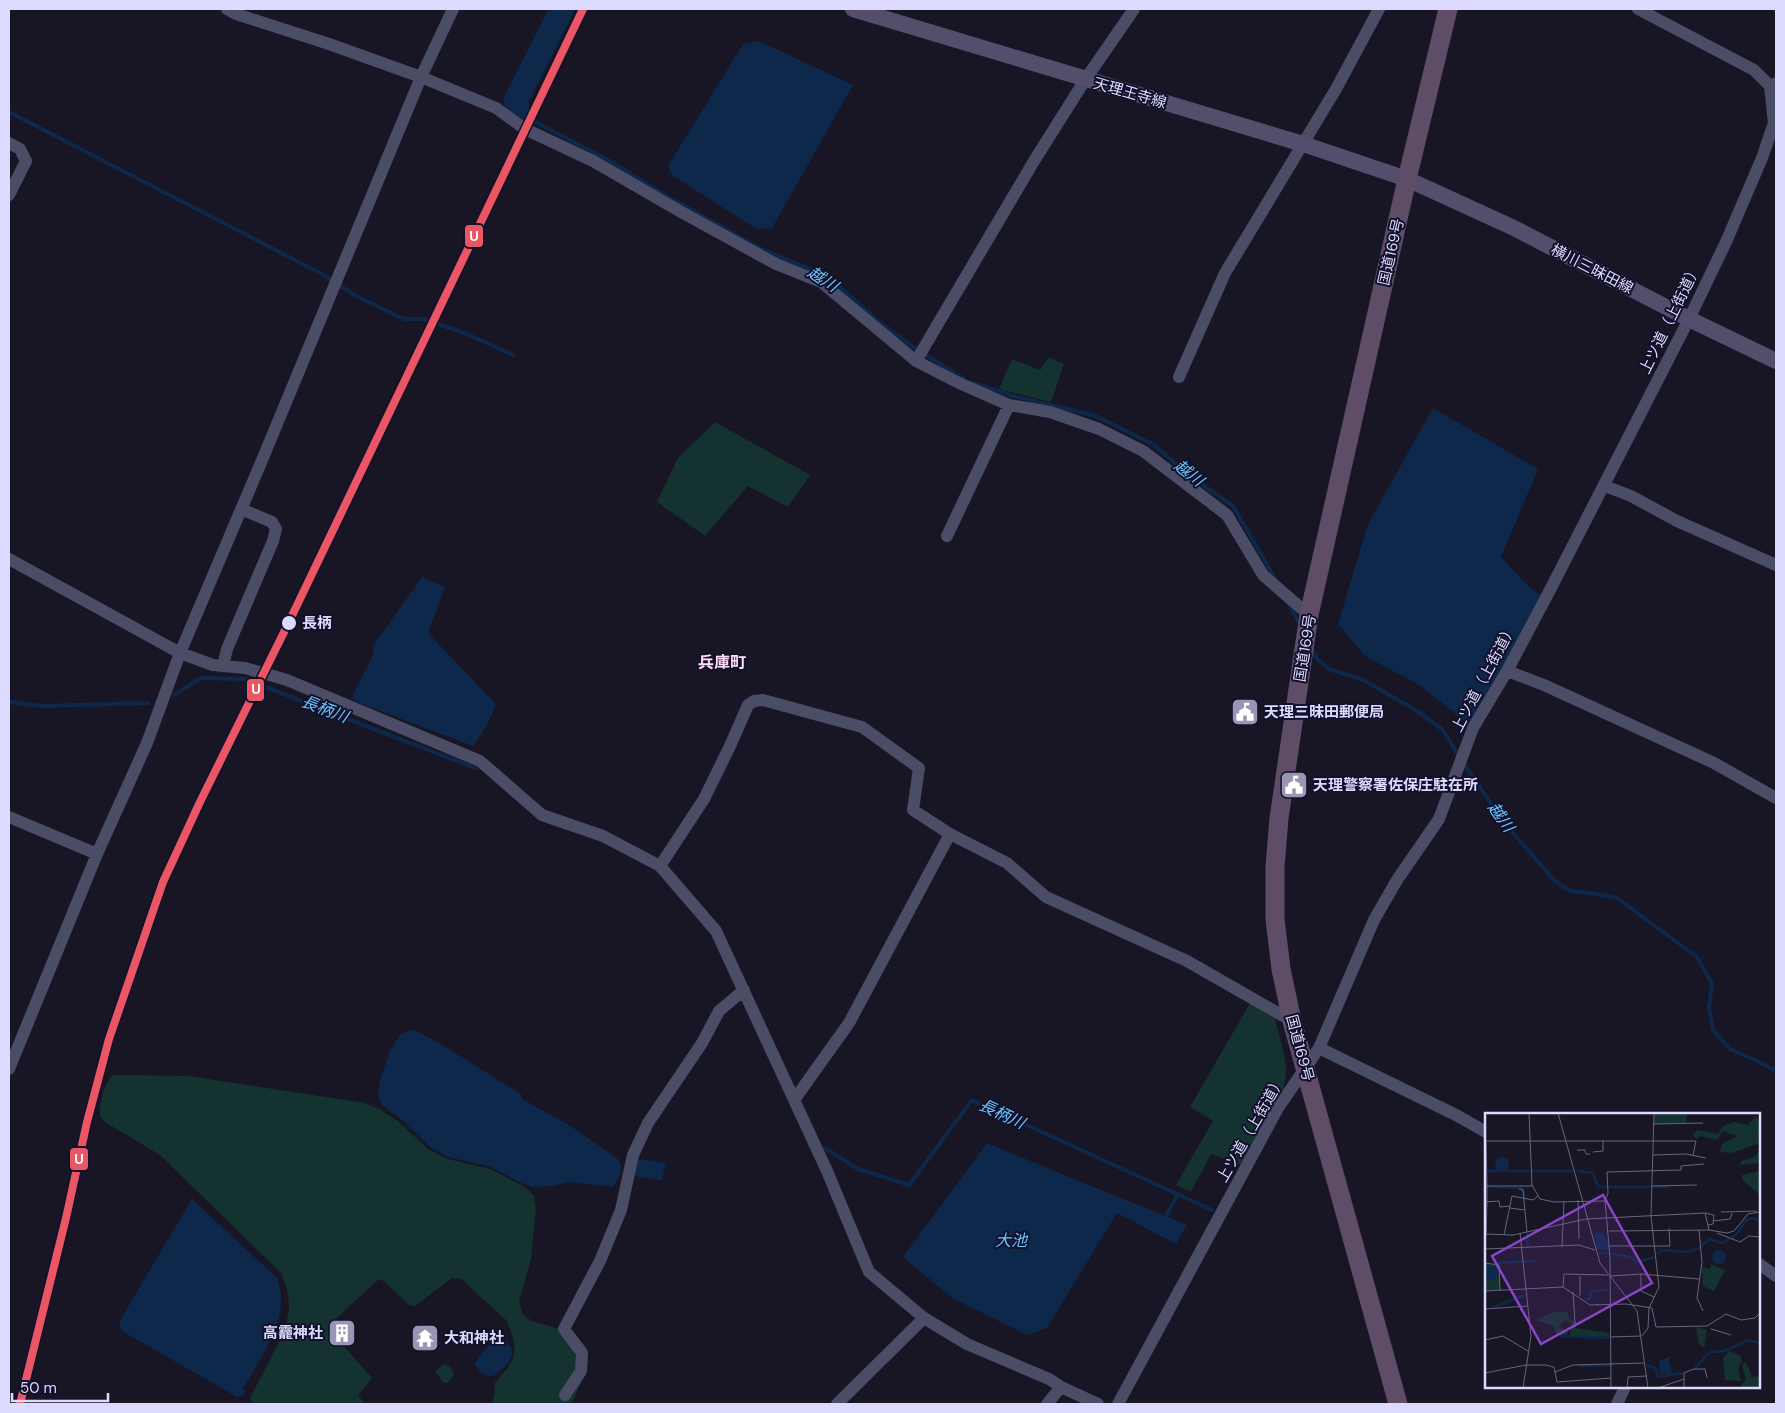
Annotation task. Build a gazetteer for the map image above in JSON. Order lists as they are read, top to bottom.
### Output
{
  "streets": {
    "highway": ["国道169号"],
    "main road": ["天理王寺線", "横川三昧田線"],
    "street": ["上ツ道（上街道）"]
  },
  "crossings": [
    ["天理王寺線", "国道169号"],
    ["天理王寺線", "横川三昧田線"],
    ["国道169号", "横川三昧田線"],
    ["国道169号", "上ツ道（上街道）"],
    ["横川三昧田線", "上ツ道（上街道）"]
  ],
  "districts": ["兵庫町"],
  "water": ["越川", "長柄川", "大池"],
  "places": {
    "other": ["長柄"],
    "public building": ["天理三昧田郵便局", "天理警察署佐保庄駐在所"],
    "building": ["高龗神社"],
    "temple": ["大和神社"]
  },
  "lines": ["transit line U"],
  "scale_bar": "50 m"
}
